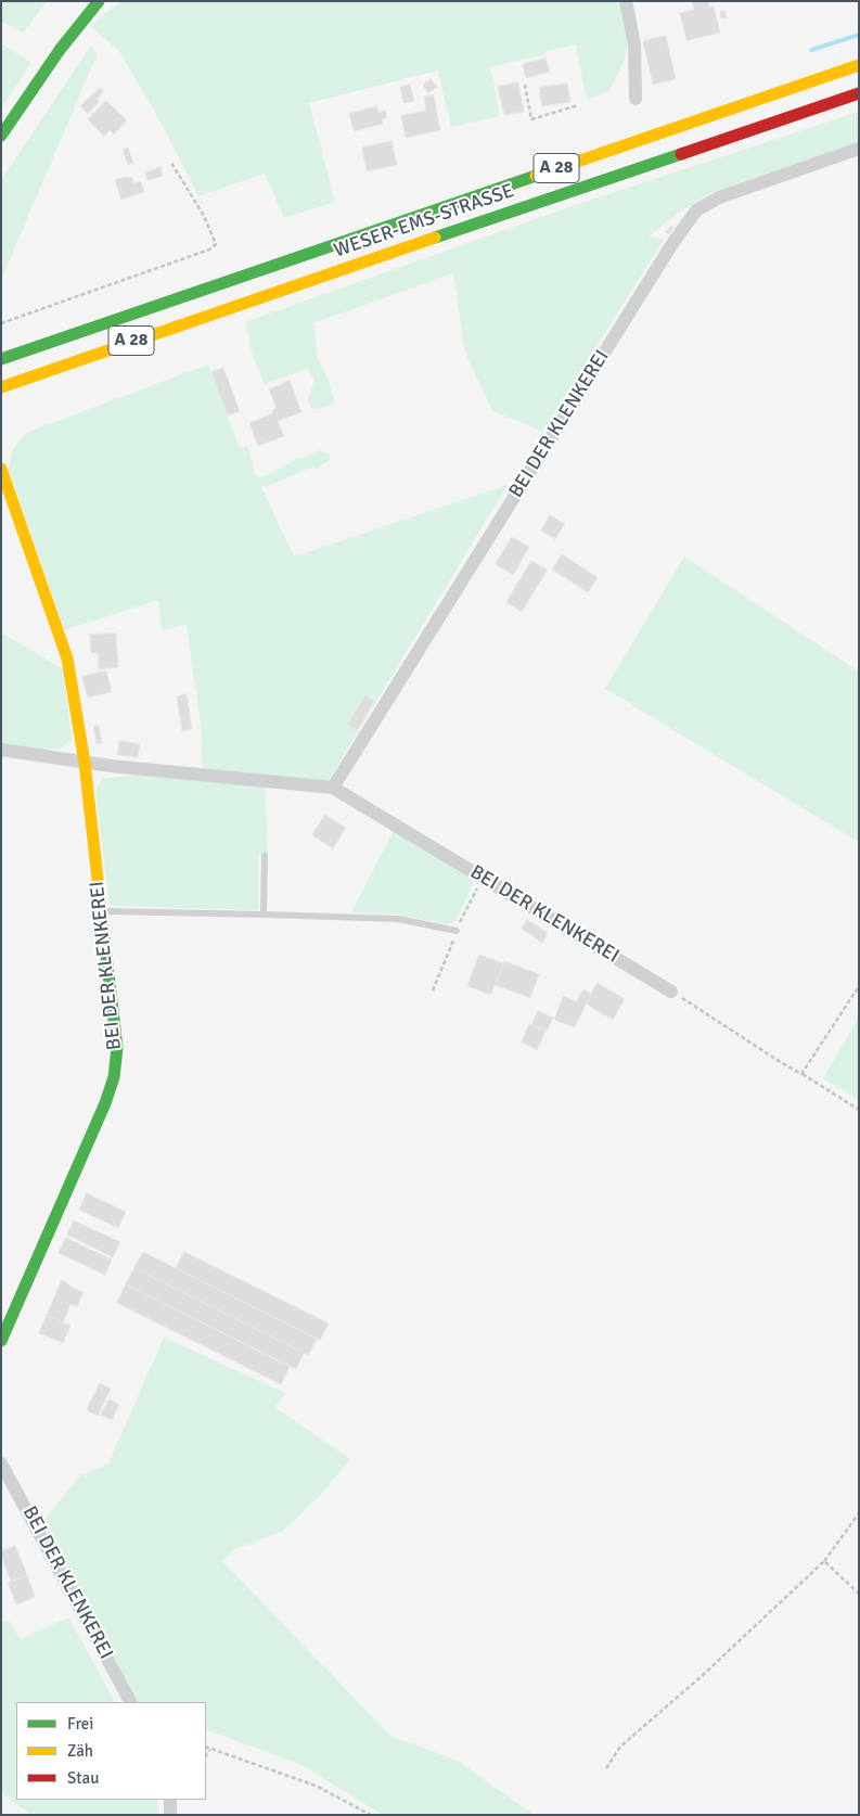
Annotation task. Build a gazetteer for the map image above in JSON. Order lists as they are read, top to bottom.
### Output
{
  "streets": {
    "main road": ["A 28", "WESER-EMS-STRASSE", "BEI DER KLENKEREI"]
  },
  "legend": ["Frei", "Zäh", "Stau"]
}
